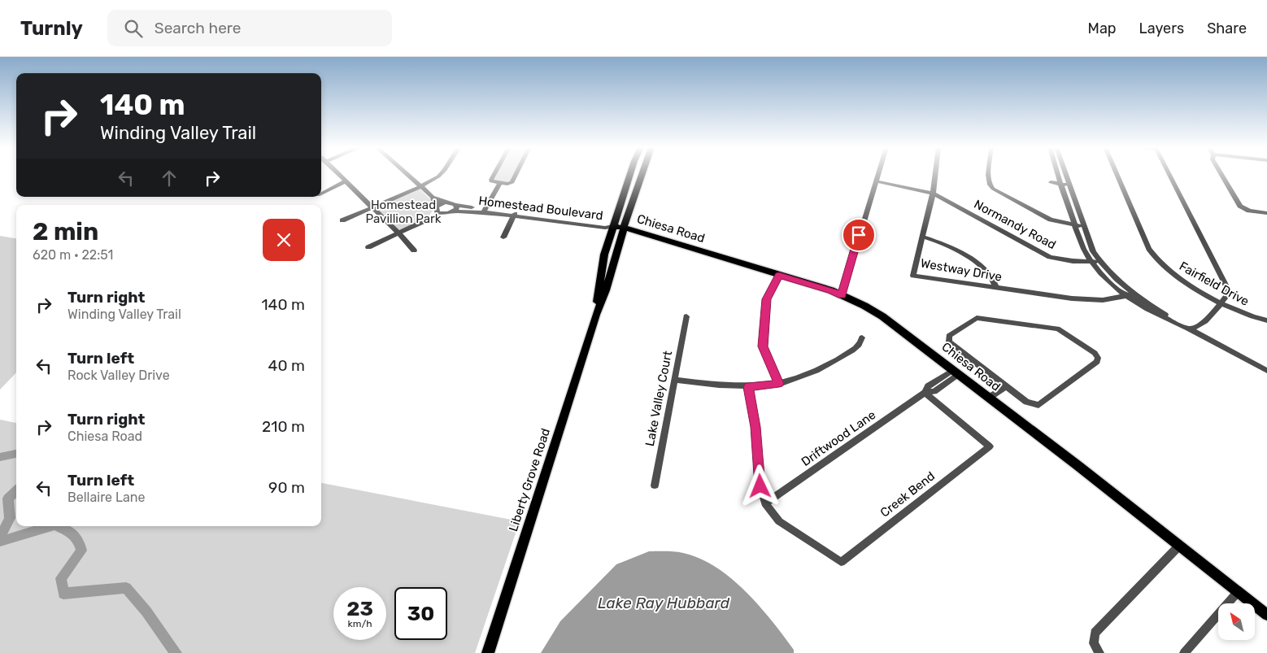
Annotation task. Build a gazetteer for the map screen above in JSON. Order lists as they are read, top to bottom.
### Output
{
  "streets": {
    "main road": ["Chiesa Road", "Liberty Grove Road"],
    "street": [
      "Homestead Boulevard",
      "Normandy Road",
      "Westway Drive",
      "Fairfield Drive",
      "Lake Valley Court",
      "Driftwood Lane",
      "Creek Bend"
    ]
  },
  "crossings": [
    ["Homestead Boulevard", "Chiesa Road"],
    ["Homestead Boulevard", "Liberty Grove Road"],
    ["Normandy Road", "Westway Drive"],
    ["Chiesa Road", "Driftwood Lane"],
    ["Chiesa Road", "Liberty Grove Road"]
  ],
  "water": ["Lake Ray Hubbard"],
  "parks": ["Homestead Pavillion Park"],
  "north": "top left",
  "page": {
    "header": "Turnly",
    "search": "Search here",
    "nav": ["Map", "Layers", "Share"],
    "turn": ["140 m", "Winding Valley Trail"],
    "heading": ["2 min", "620 m · 22:51"],
    "list": [
      {
        "name": "Turn right",
        "note": "Winding Valley Trail",
        "value": "140 m"
      },
      {
        "name": "Turn left",
        "note": "Rock Valley Drive",
        "value": "40 m"
      },
      {
        "name": "Turn right",
        "note": "Chiesa Road",
        "value": "210 m"
      },
      {
        "name": "Turn left",
        "note": "Bellaire Lane",
        "value": "90 m"
      }
    ],
    "speed": "23 km/h",
    "limit": "30"
  }
}
